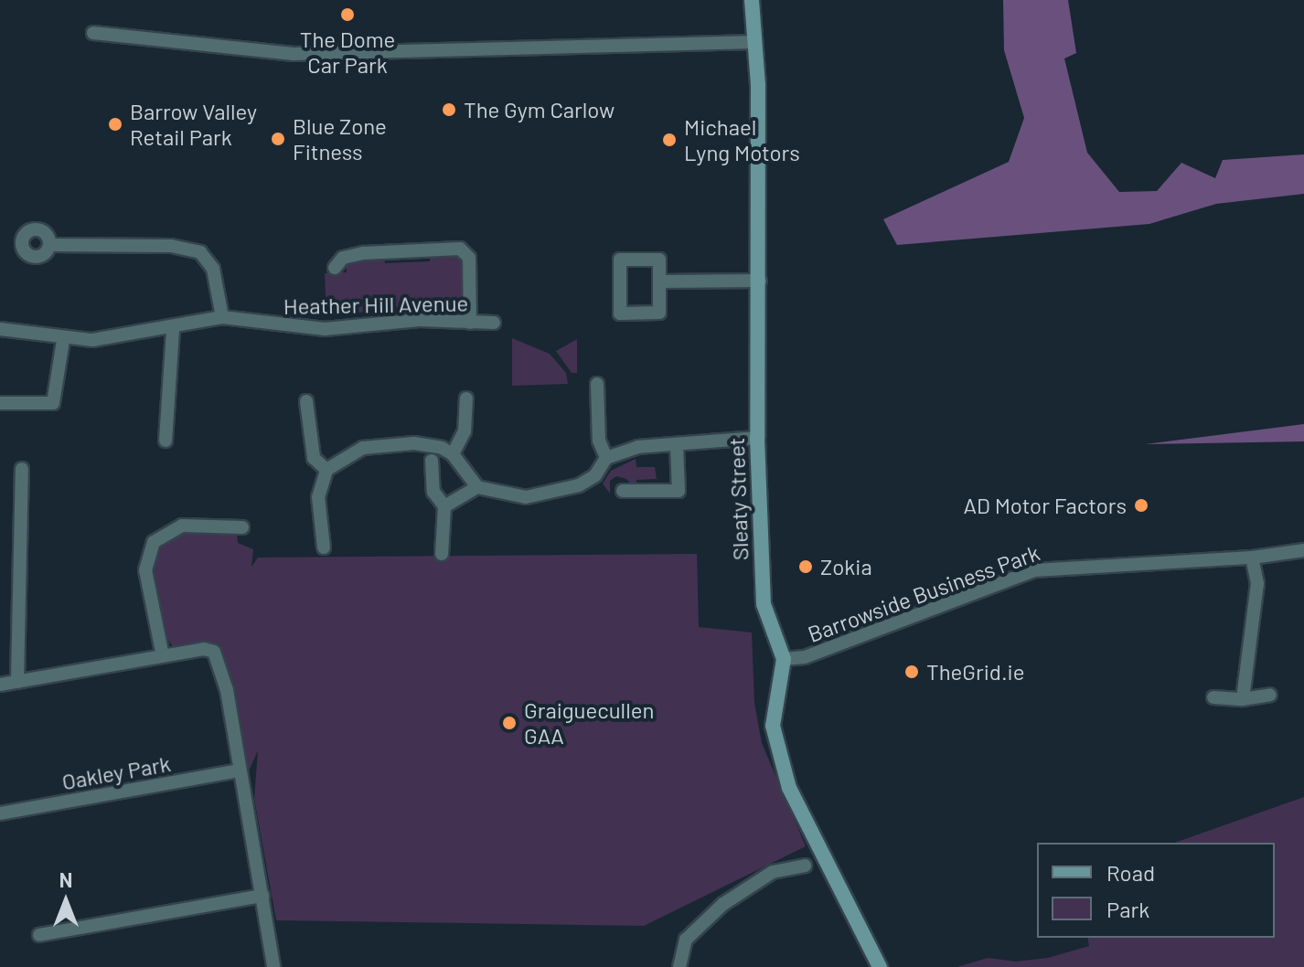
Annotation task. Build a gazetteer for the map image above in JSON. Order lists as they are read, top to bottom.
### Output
{
  "streets": {
    "street": [
      "Heather Hill Avenue",
      "Sleaty Street",
      "Barrowside Business Park",
      "Oakley Park"
    ]
  },
  "crossings": [
    ["Sleaty Street", "Barrowside Business Park"]
  ],
  "places": [
    "The Dome Car Park",
    "The Gym Carlow",
    "Barrow Valley Retail Park",
    "Blue Zone Fitness",
    "Michael Lyng Motors",
    "AD Motor Factors",
    "Zokia",
    "TheGrid.ie",
    "Graiguecullen GAA"
  ],
  "legend": ["Road", "Park"],
  "north": "top"
}
